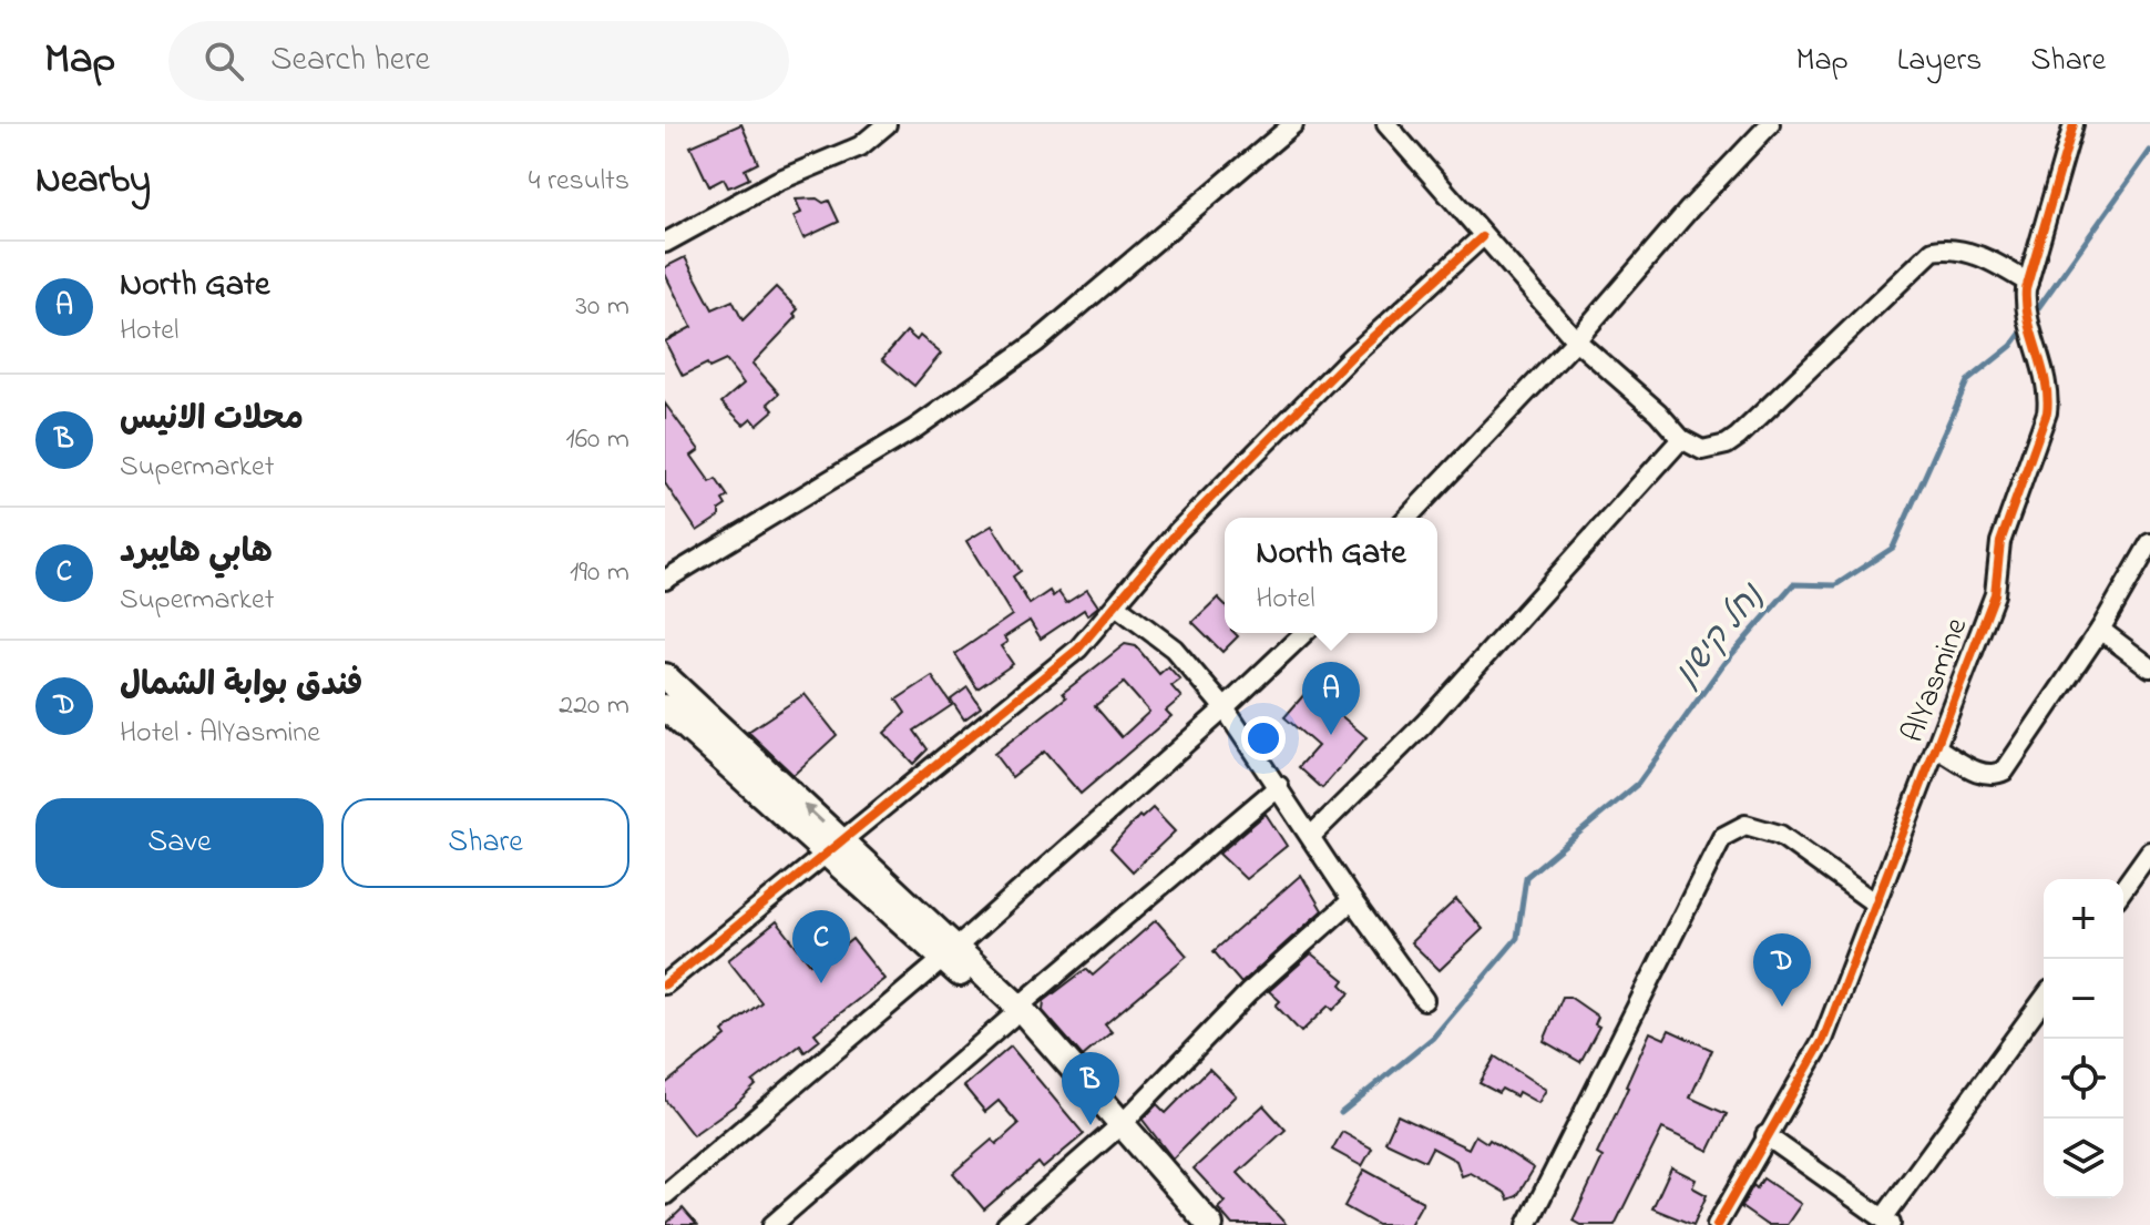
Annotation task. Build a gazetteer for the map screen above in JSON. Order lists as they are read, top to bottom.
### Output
{
  "streets": {
    "street": ["AlYasmine"]
  },
  "water": ["נחל קישון"],
  "page": {
    "header": "Map",
    "search": "Search here",
    "nav": ["Map", "Layers", "Share"],
    "heading": ["Nearby", "4 results"],
    "list": [
      {
        "mark": "A",
        "name": "North Gate",
        "note": "Hotel",
        "value": "30 m"
      },
      {
        "mark": "B",
        "name": "محلات الانيس",
        "note": "Supermarket",
        "value": "160 m"
      },
      {
        "mark": "C",
        "name": "هابي هايبرد",
        "note": "Supermarket",
        "value": "190 m"
      },
      {
        "mark": "D",
        "name": "فندق بوابة الشمال",
        "note": "Hotel · AlYasmine",
        "value": "220 m"
      }
    ],
    "popup": ["North Gate", "Hotel"],
    "pins": [
      "A",
      "C",
      "D",
      "B"
    ],
    "buttons": ["Save", "Share"],
    "map_buttons": ["+", "−"]
  }
}
